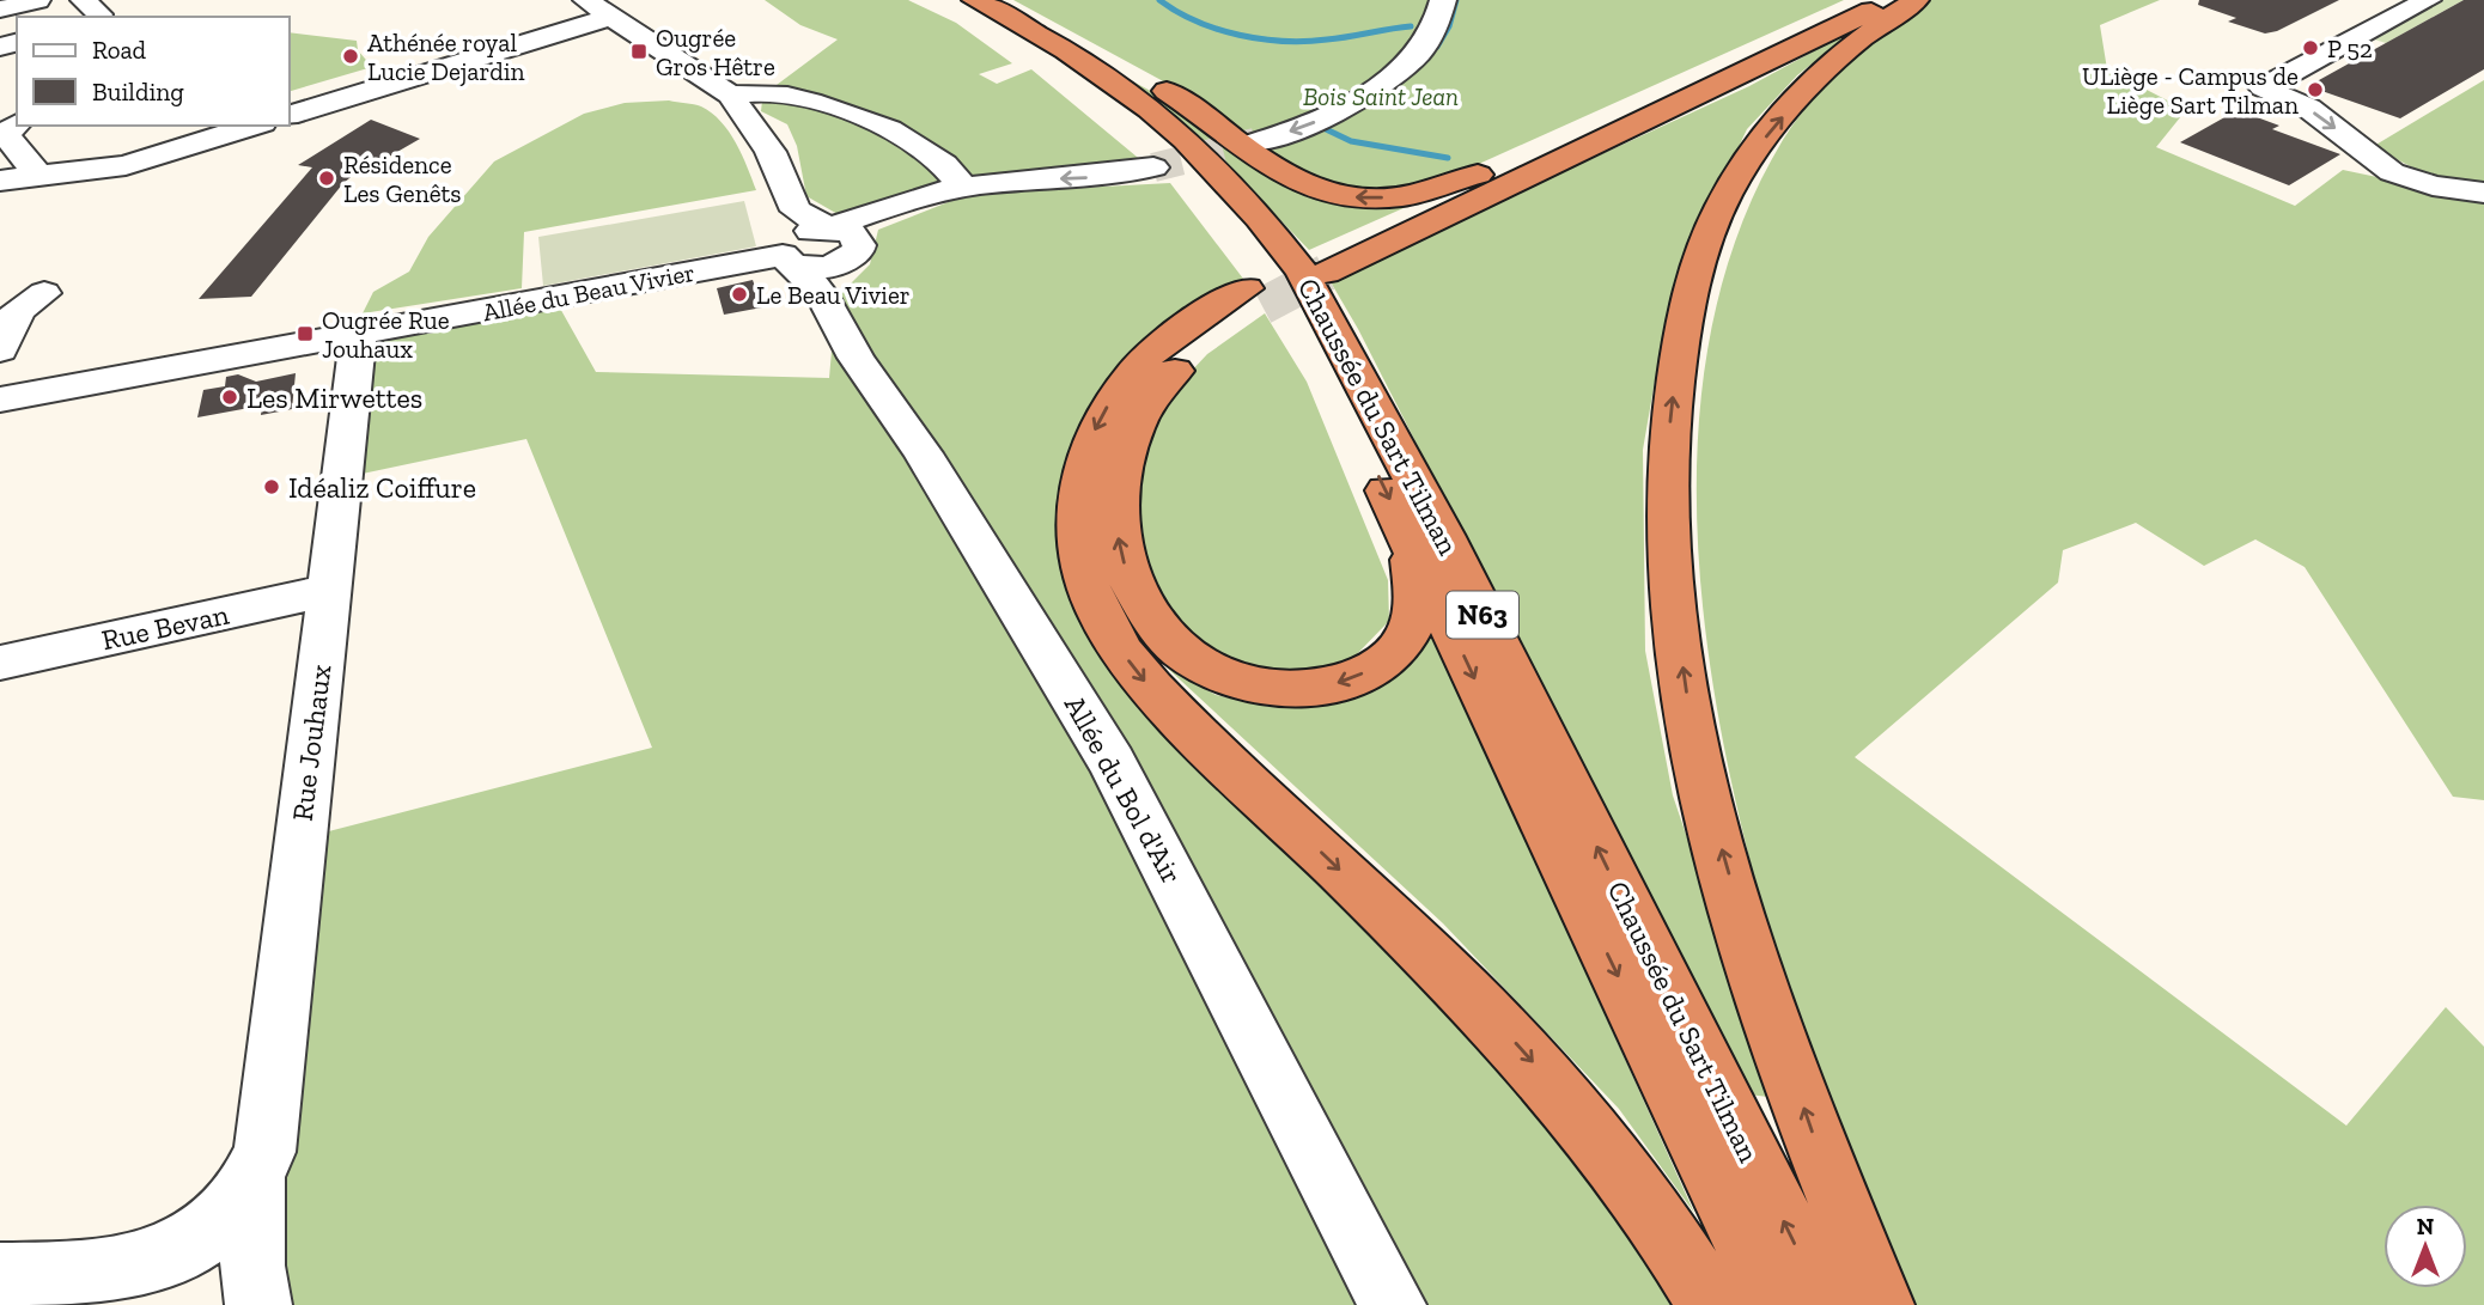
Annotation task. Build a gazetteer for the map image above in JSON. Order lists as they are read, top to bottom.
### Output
{
  "streets": {
    "highway": ["Chaussée du Sart Tilman", "N63"],
    "street": [
      "Allée du Beau Vivier",
      "Rue Bevan",
      "Rue Jouhaux",
      "Allée du Bol d'Air"
    ]
  },
  "crossings": [
    ["Allée du Beau Vivier", "Rue Jouhaux"],
    ["Allée du Beau Vivier", "Allée du Bol d'Air"],
    ["Rue Bevan", "Rue Jouhaux"]
  ],
  "parks": ["Bois Saint Jean"],
  "places": {
    "other": [
      "P 52",
      "Athénée royal Lucie Dejardin",
      "ULiège - Campus de Liège Sart Tilman",
      "Résidence Les Genêts",
      "Le Beau Vivier",
      "Les Mirwettes",
      "Idéaliz Coiffure"
    ],
    "transit": ["Ougrée Gros Hêtre", "Ougrée Rue Jouhaux"]
  },
  "legend": ["Road", "Building"],
  "north": "top"
}
